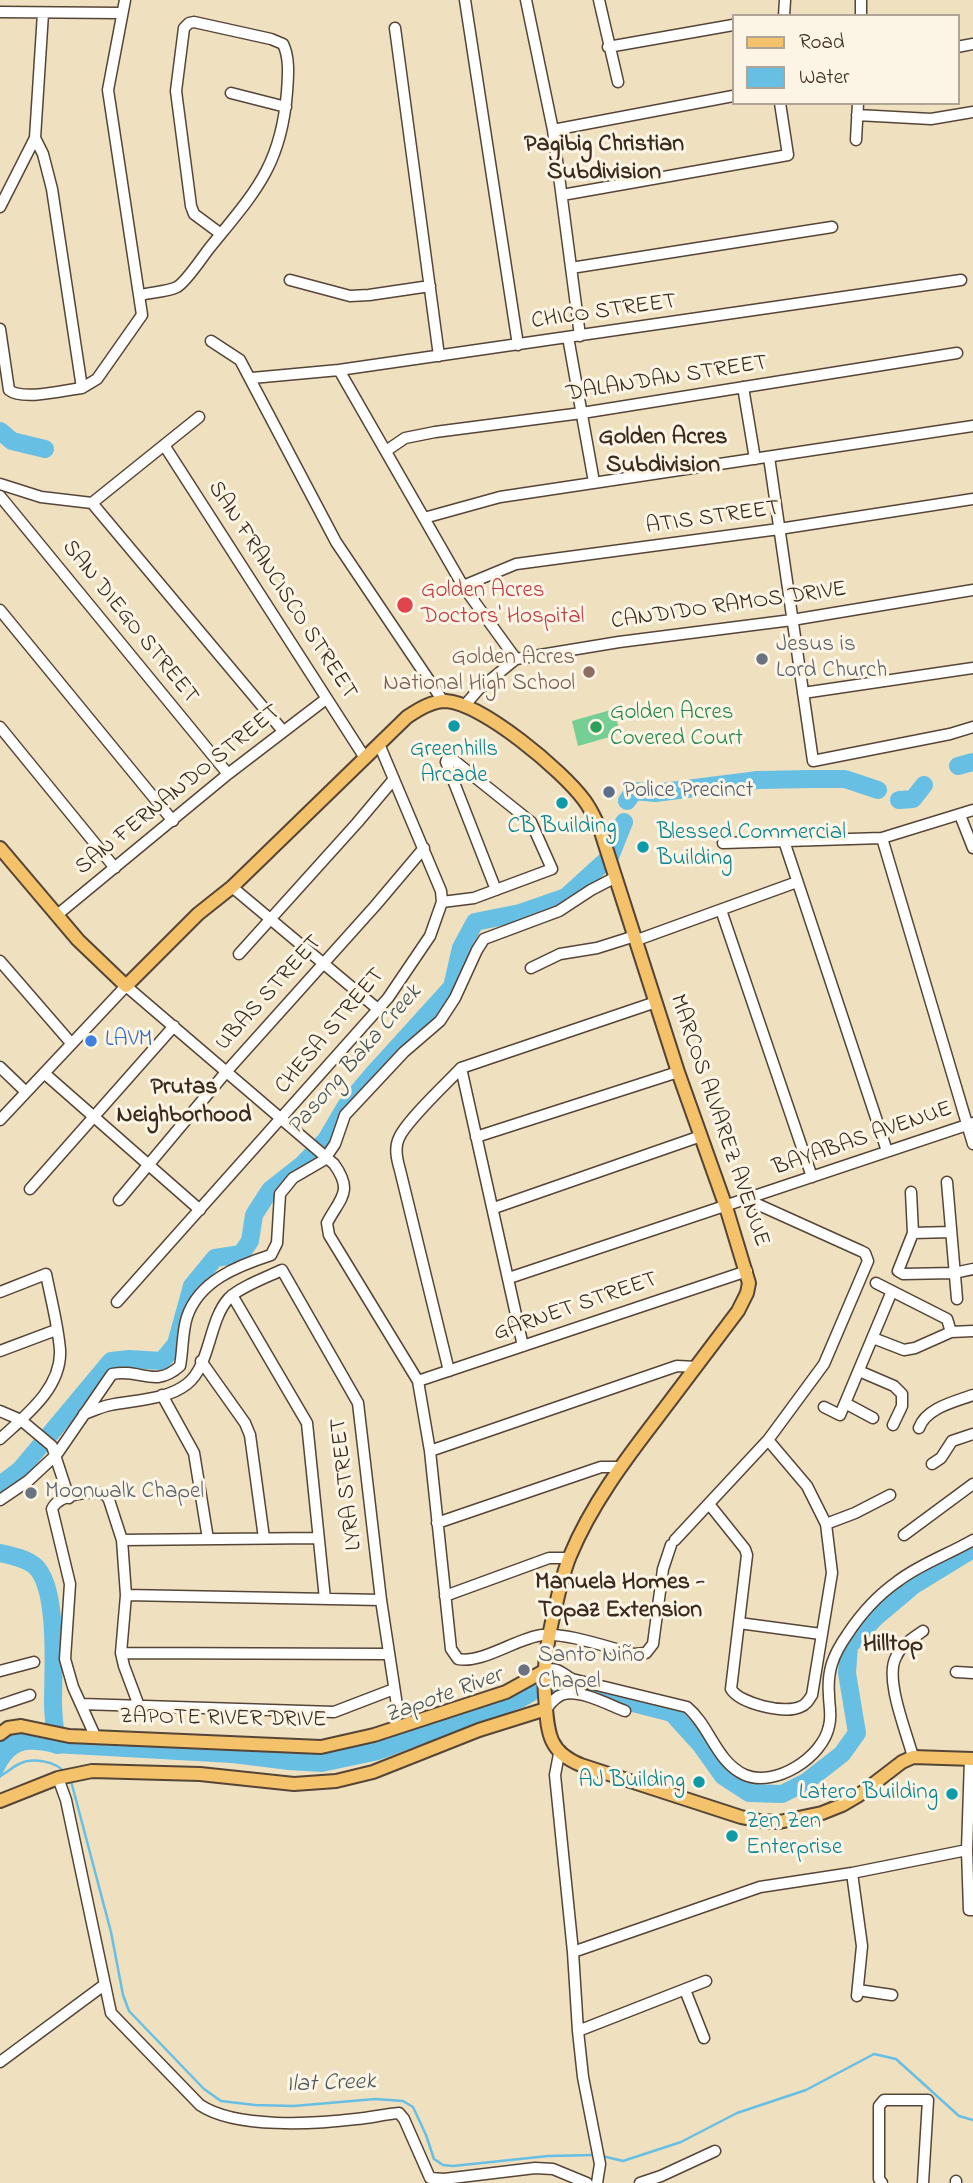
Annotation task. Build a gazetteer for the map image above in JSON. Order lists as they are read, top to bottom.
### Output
{
  "streets": {
    "main road": ["MARCOS ALVAREZ AVENUE", "ZAPOTE RIVER DRIVE"],
    "street": [
      "CHICO STREET",
      "DALANDAN STREET",
      "ATIS STREET",
      "SAN FRANCISCO STREET",
      "CANDIDO RAMOS DRIVE",
      "SAN DIEGO STREET",
      "SAN FERNANDO STREET",
      "UBAS STREET",
      "CHESA STREET",
      "BAYABAS AVENUE",
      "GARNET STREET",
      "LYRA STREET"
    ]
  },
  "crossings": [
    ["SAN FRANCISCO STREET", "SAN FERNANDO STREET"],
    ["CANDIDO RAMOS DRIVE", "MARCOS ALVAREZ AVENUE"],
    ["SAN DIEGO STREET", "SAN FERNANDO STREET"],
    ["MARCOS ALVAREZ AVENUE", "BAYABAS AVENUE"],
    ["MARCOS ALVAREZ AVENUE", "GARNET STREET"],
    ["MARCOS ALVAREZ AVENUE", "ZAPOTE RIVER DRIVE"]
  ],
  "districts": [
    "Pagibig Christian Subdivision",
    "Golden Acres Subdivision",
    "Prutas Neighborhood",
    "Manuela Homes - Topaz Extension",
    "Hilltop"
  ],
  "water": ["Pasong Baka Creek", "Zapote River", "Ilat Creek"],
  "places": [
    "Golden Acres Doctors' Hospital",
    "Jesus is Lord Church",
    "Golden Acres National High School",
    "Greenhills Arcade",
    "Golden Acres Covered Court",
    "Police Precinct",
    "CB Building",
    "Blessed Commercial Building",
    "LAVM",
    "Moonwalk Chapel",
    "Santo Niño Chapel",
    "AJ Building",
    "Latero Building",
    "Zen Zen Enterprise"
  ],
  "legend": ["Road", "Water"]
}
